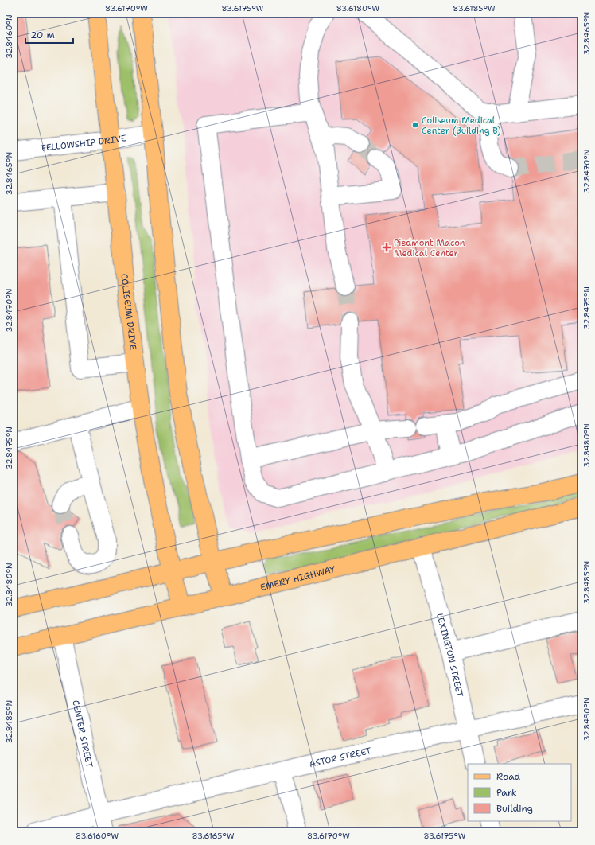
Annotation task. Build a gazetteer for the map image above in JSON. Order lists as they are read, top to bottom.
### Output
{
  "streets": {
    "main road": ["COLISEUM DRIVE", "EMERY HIGHWAY"],
    "street": [
      "FELLOWSHIP DRIVE",
      "LEXINGTON STREET",
      "CENTER STREET",
      "ASTOR STREET"
    ]
  },
  "crossings": [
    ["FELLOWSHIP DRIVE", "COLISEUM DRIVE"],
    ["COLISEUM DRIVE", "EMERY HIGHWAY"],
    ["EMERY HIGHWAY", "LEXINGTON STREET"],
    ["EMERY HIGHWAY", "CENTER STREET"],
    ["LEXINGTON STREET", "ASTOR STREET"],
    ["CENTER STREET", "ASTOR STREET"]
  ],
  "places": {
    "other": ["Coliseum Medical Center (Building B)"],
    "health": ["Piedmont Macon Medical Center"]
  },
  "legend": ["Road", "Park", "Building"],
  "scale_bar": "20 m",
  "coordinates": [
    "83.6170°W",
    "83.6175°W",
    "83.6180°W",
    "83.6185°W",
    "32.8465°N",
    "32.8460°N",
    "32.8470°N",
    "32.8475°N",
    "32.8480°N",
    "32.8485°N",
    "32.8490°N",
    "83.6160°W",
    "83.6165°W"
  ]
}
